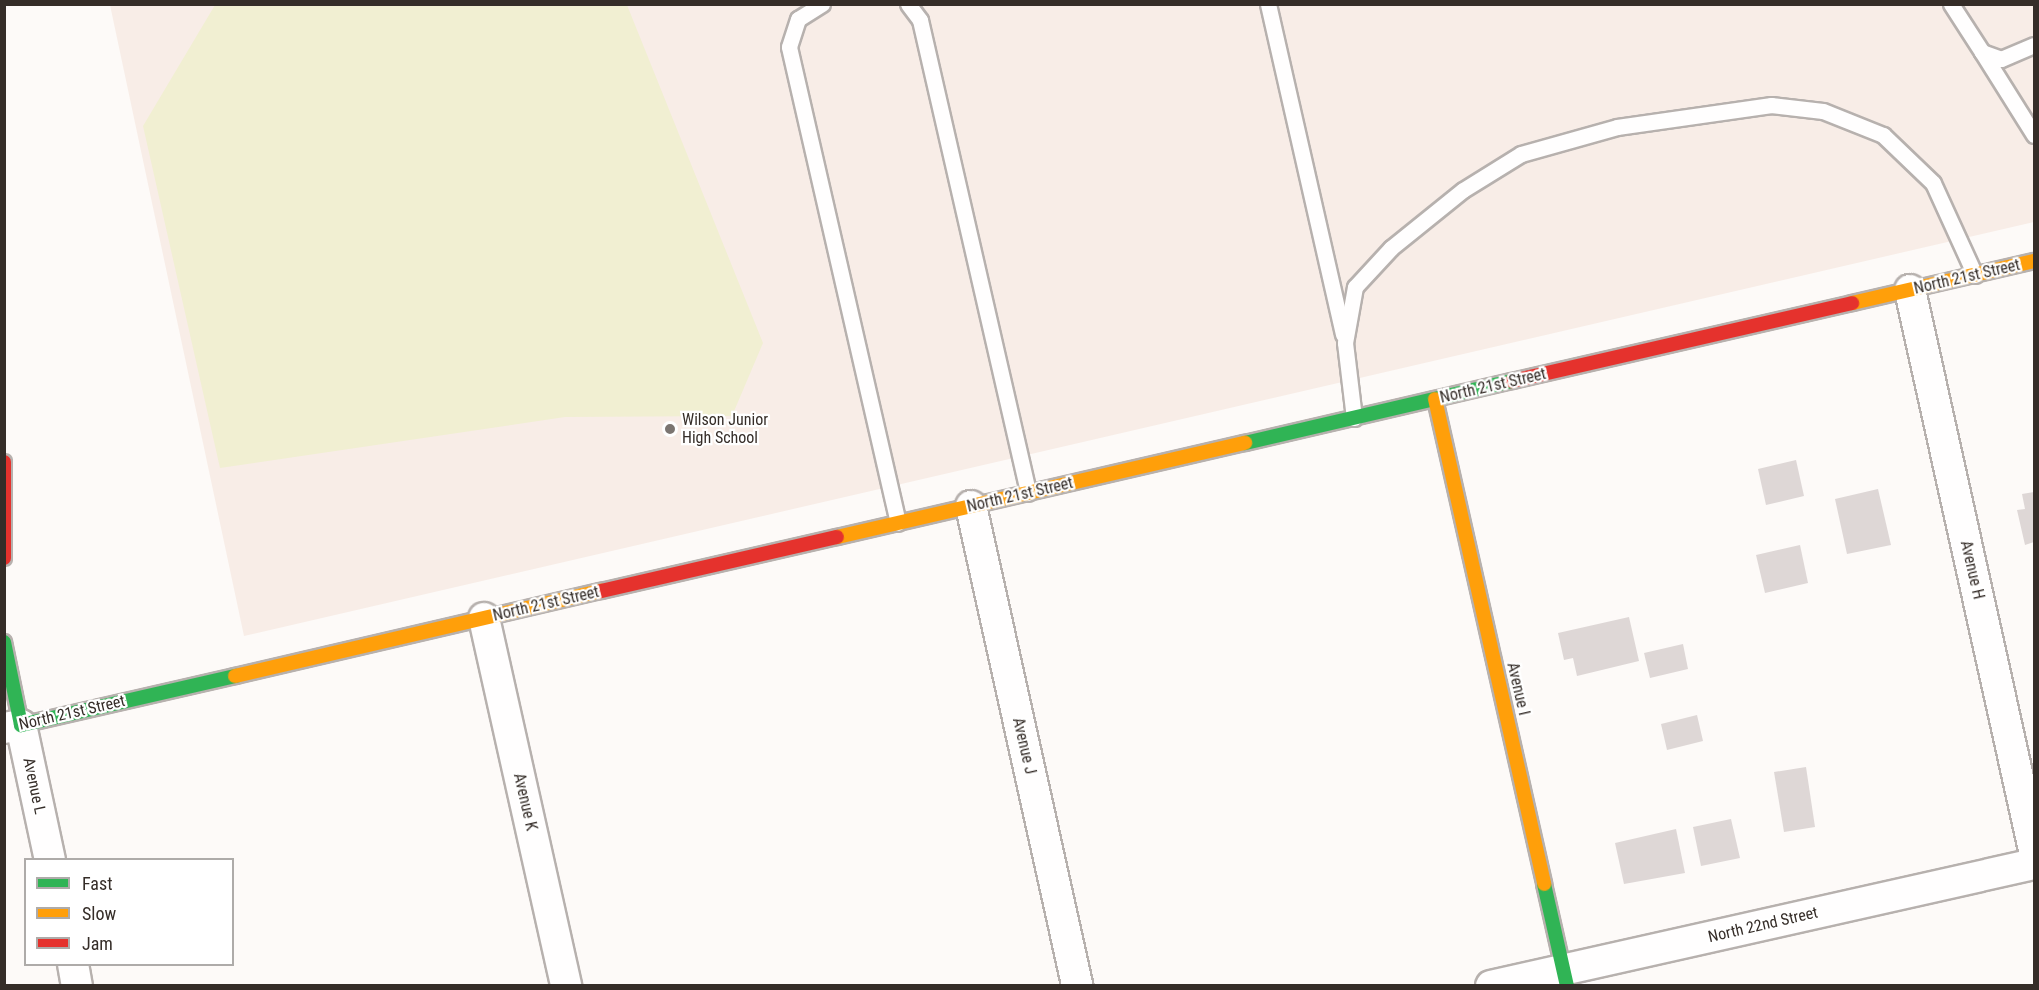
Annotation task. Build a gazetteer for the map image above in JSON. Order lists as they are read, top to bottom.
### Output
{
  "streets": {
    "street": [
      "North 21st Street",
      "Avenue H",
      "Avenue I",
      "Avenue J",
      "Avenue L",
      "Avenue K",
      "North 22nd Street"
    ]
  },
  "crossings": [
    ["North 21st Street", "Avenue H"],
    ["North 21st Street", "Avenue I"],
    ["North 21st Street", "Avenue J"],
    ["North 21st Street", "Avenue L"],
    ["North 21st Street", "Avenue K"],
    ["Avenue I", "North 22nd Street"]
  ],
  "places": ["Wilson Junior High School"],
  "legend": ["Fast", "Slow", "Jam"]
}
